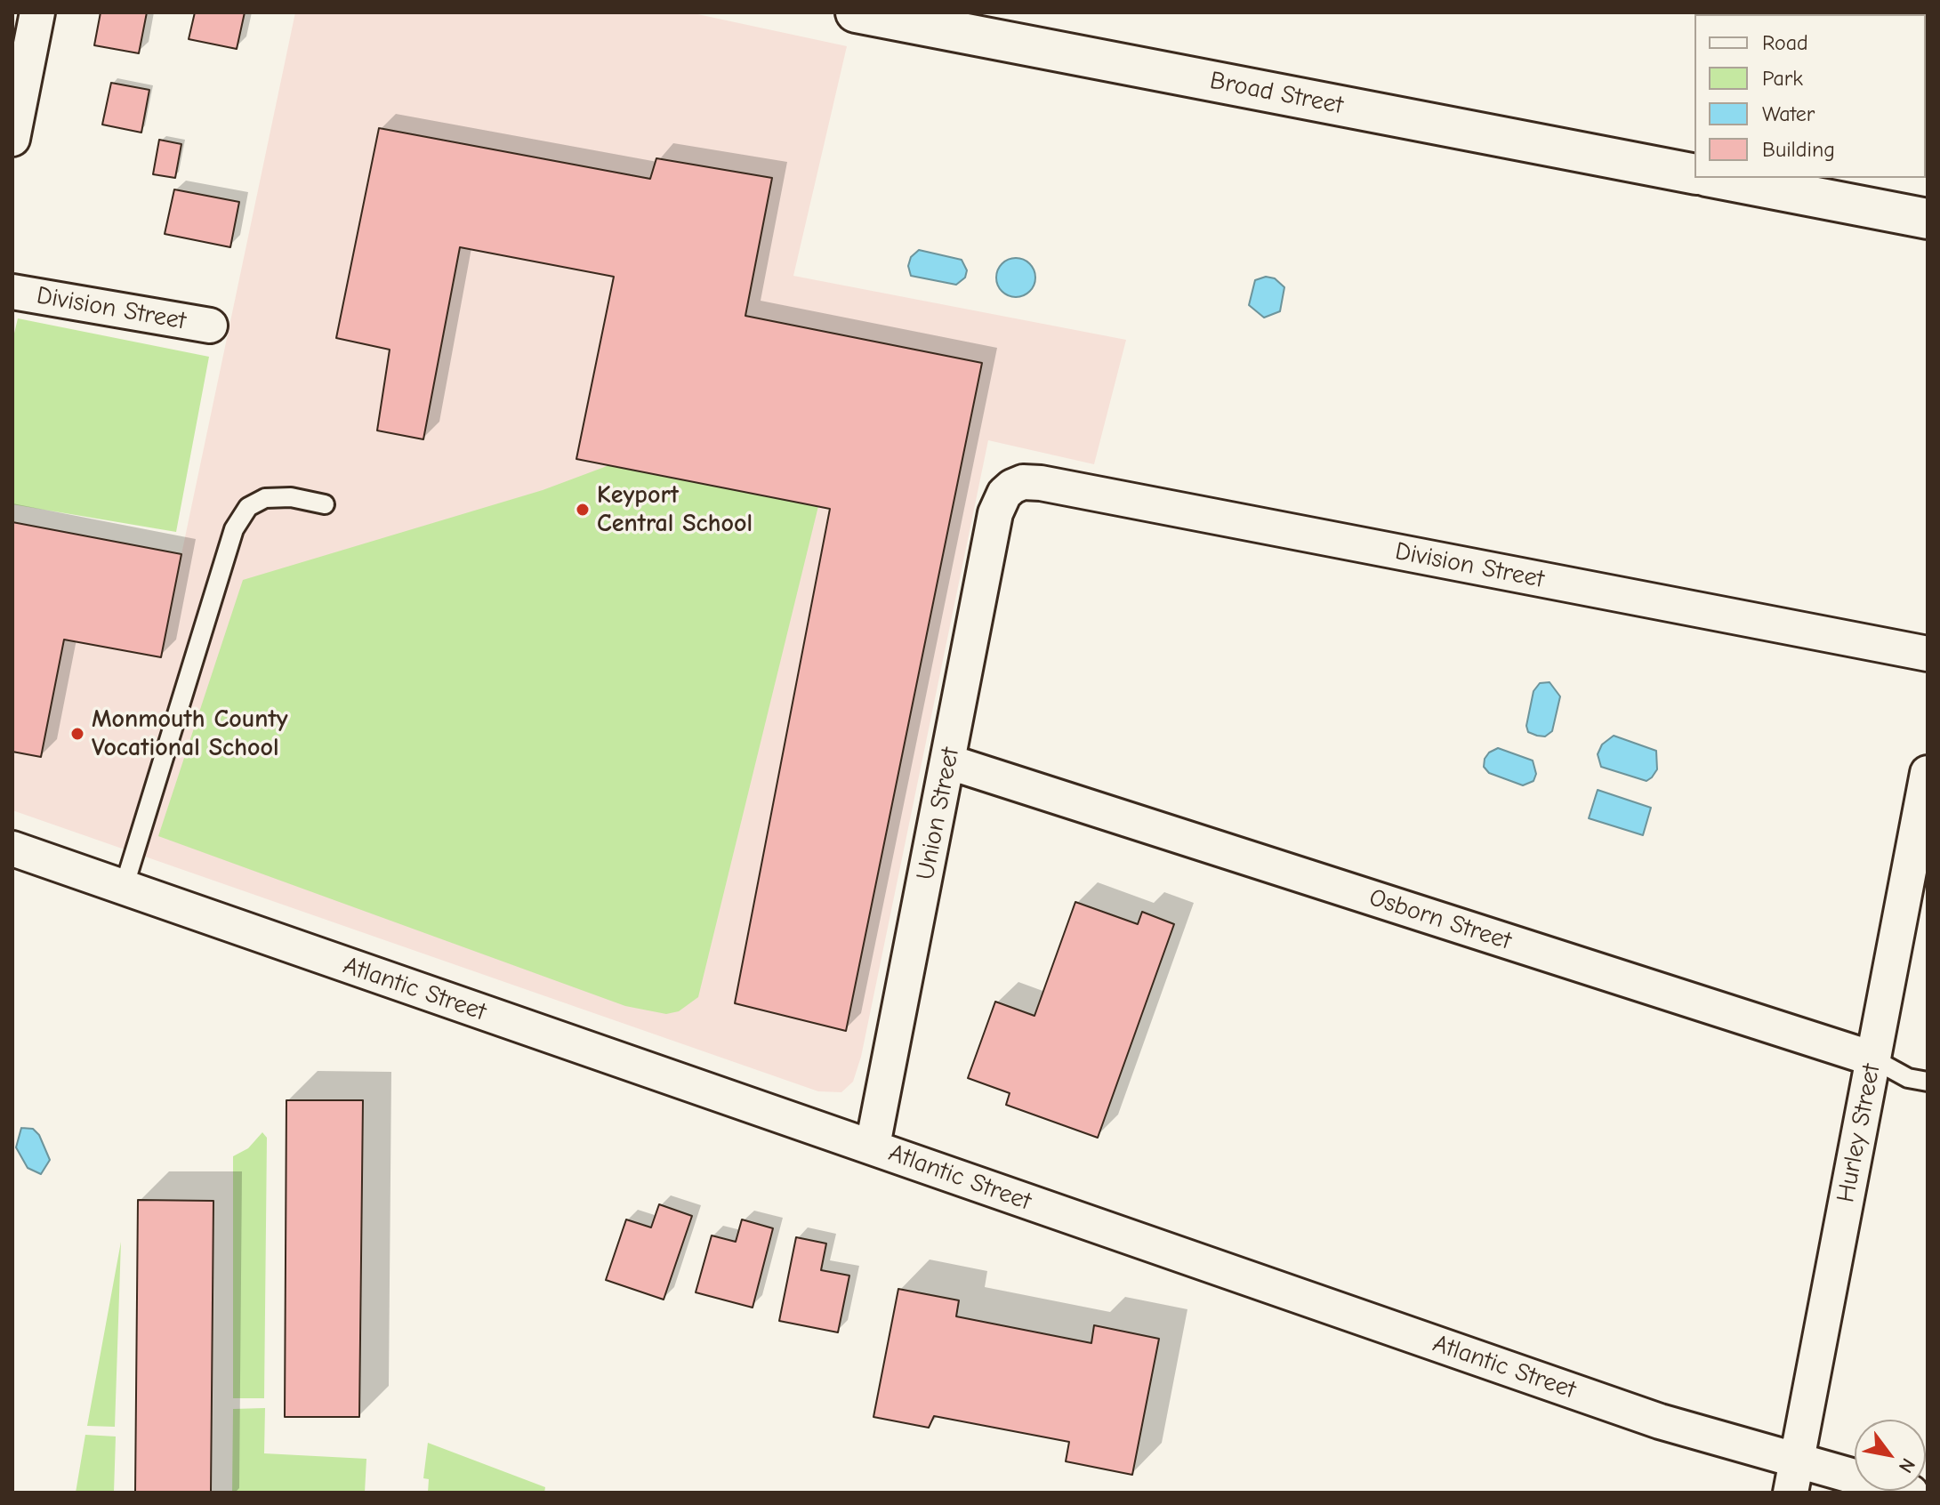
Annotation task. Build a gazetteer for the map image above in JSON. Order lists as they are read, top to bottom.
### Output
{
  "streets": {
    "main road": ["Broad Street"],
    "street": [
      "Division Street",
      "Union Street",
      "Osborn Street",
      "Atlantic Street",
      "Hurley Street"
    ]
  },
  "crossings": [
    ["Division Street", "Union Street"],
    ["Union Street", "Osborn Street"],
    ["Union Street", "Atlantic Street"],
    ["Osborn Street", "Hurley Street"],
    ["Atlantic Street", "Hurley Street"]
  ],
  "places": ["Keyport Central School", "Monmouth County Vocational School"],
  "legend": [
    "Road",
    "Park",
    "Water",
    "Building"
  ],
  "north": "bottom right"
}
